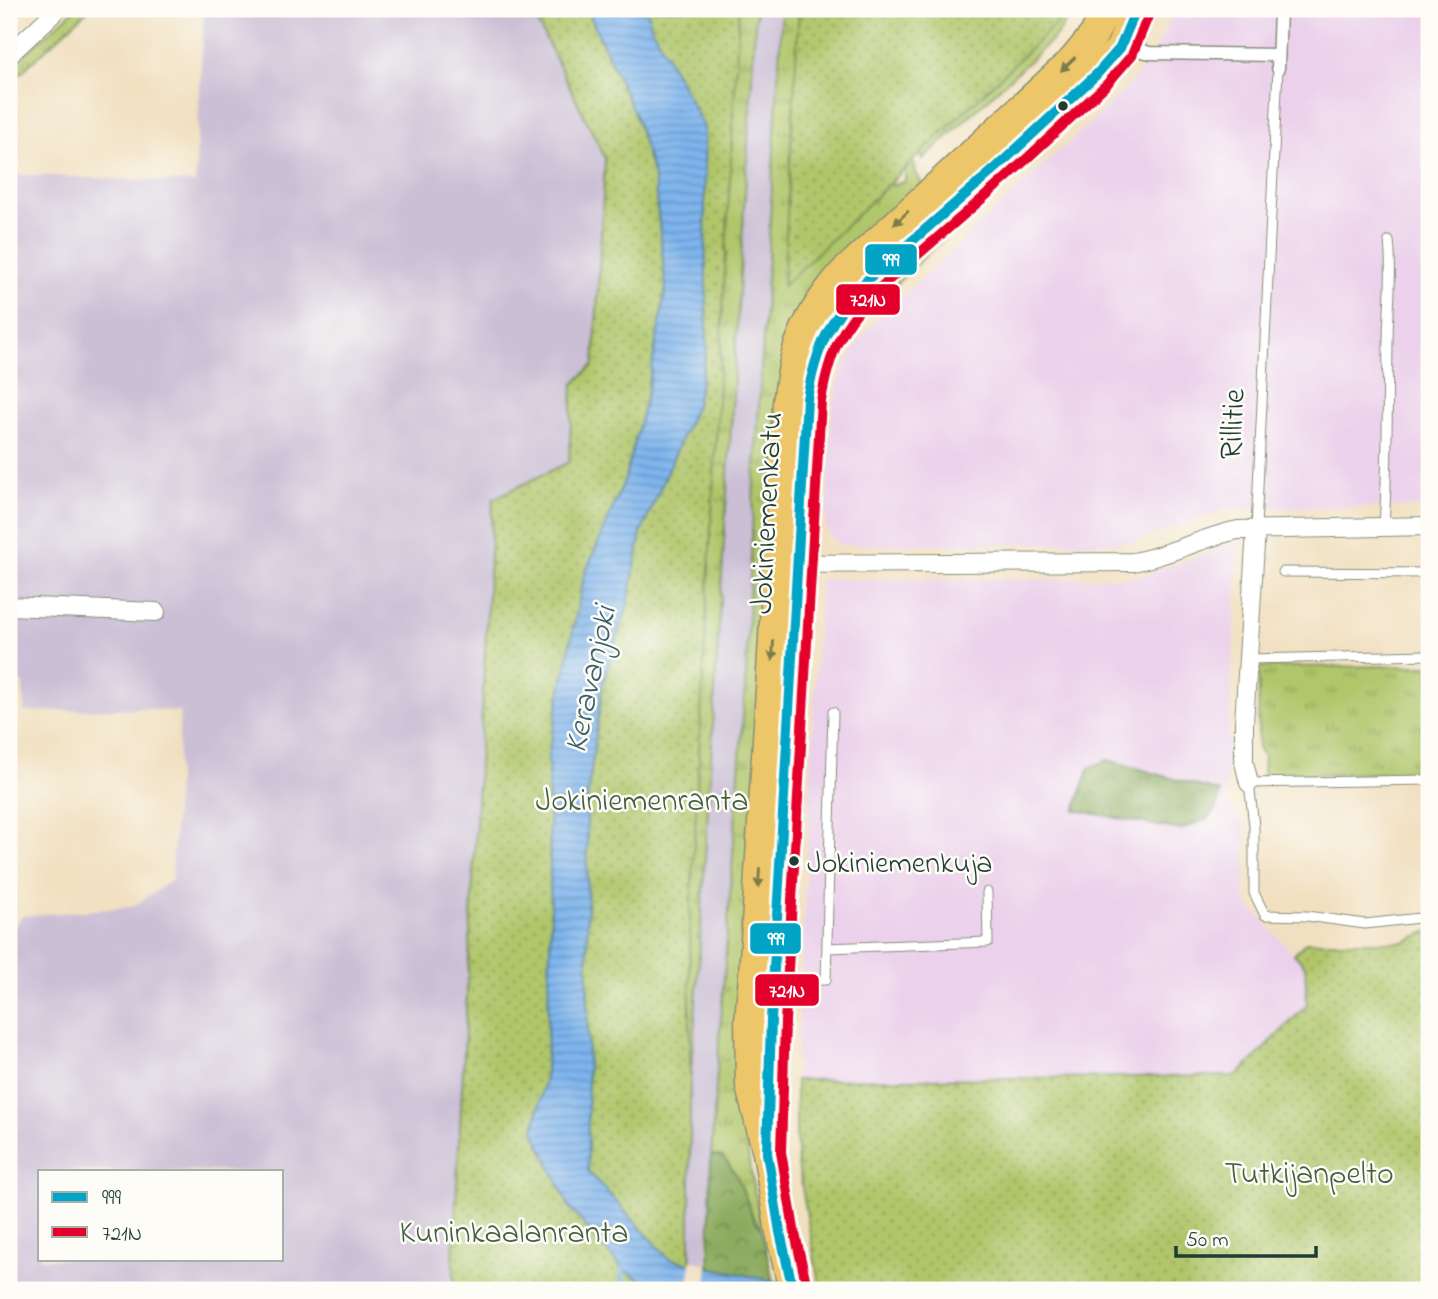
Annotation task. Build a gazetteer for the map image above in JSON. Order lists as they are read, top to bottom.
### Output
{
  "streets": {
    "main road": ["Jokiniemenkatu"],
    "street": ["Rillitie"]
  },
  "water": ["Keravanjoki"],
  "parks": ["Jokiniemenranta", "Tutkijanpelto", "Kuninkaalanranta"],
  "places": ["Jokiniemenkuja"],
  "lines": ["transit line 999", "transit line 721N"],
  "legend": ["999", "721N"],
  "scale_bar": "50 m"
}
